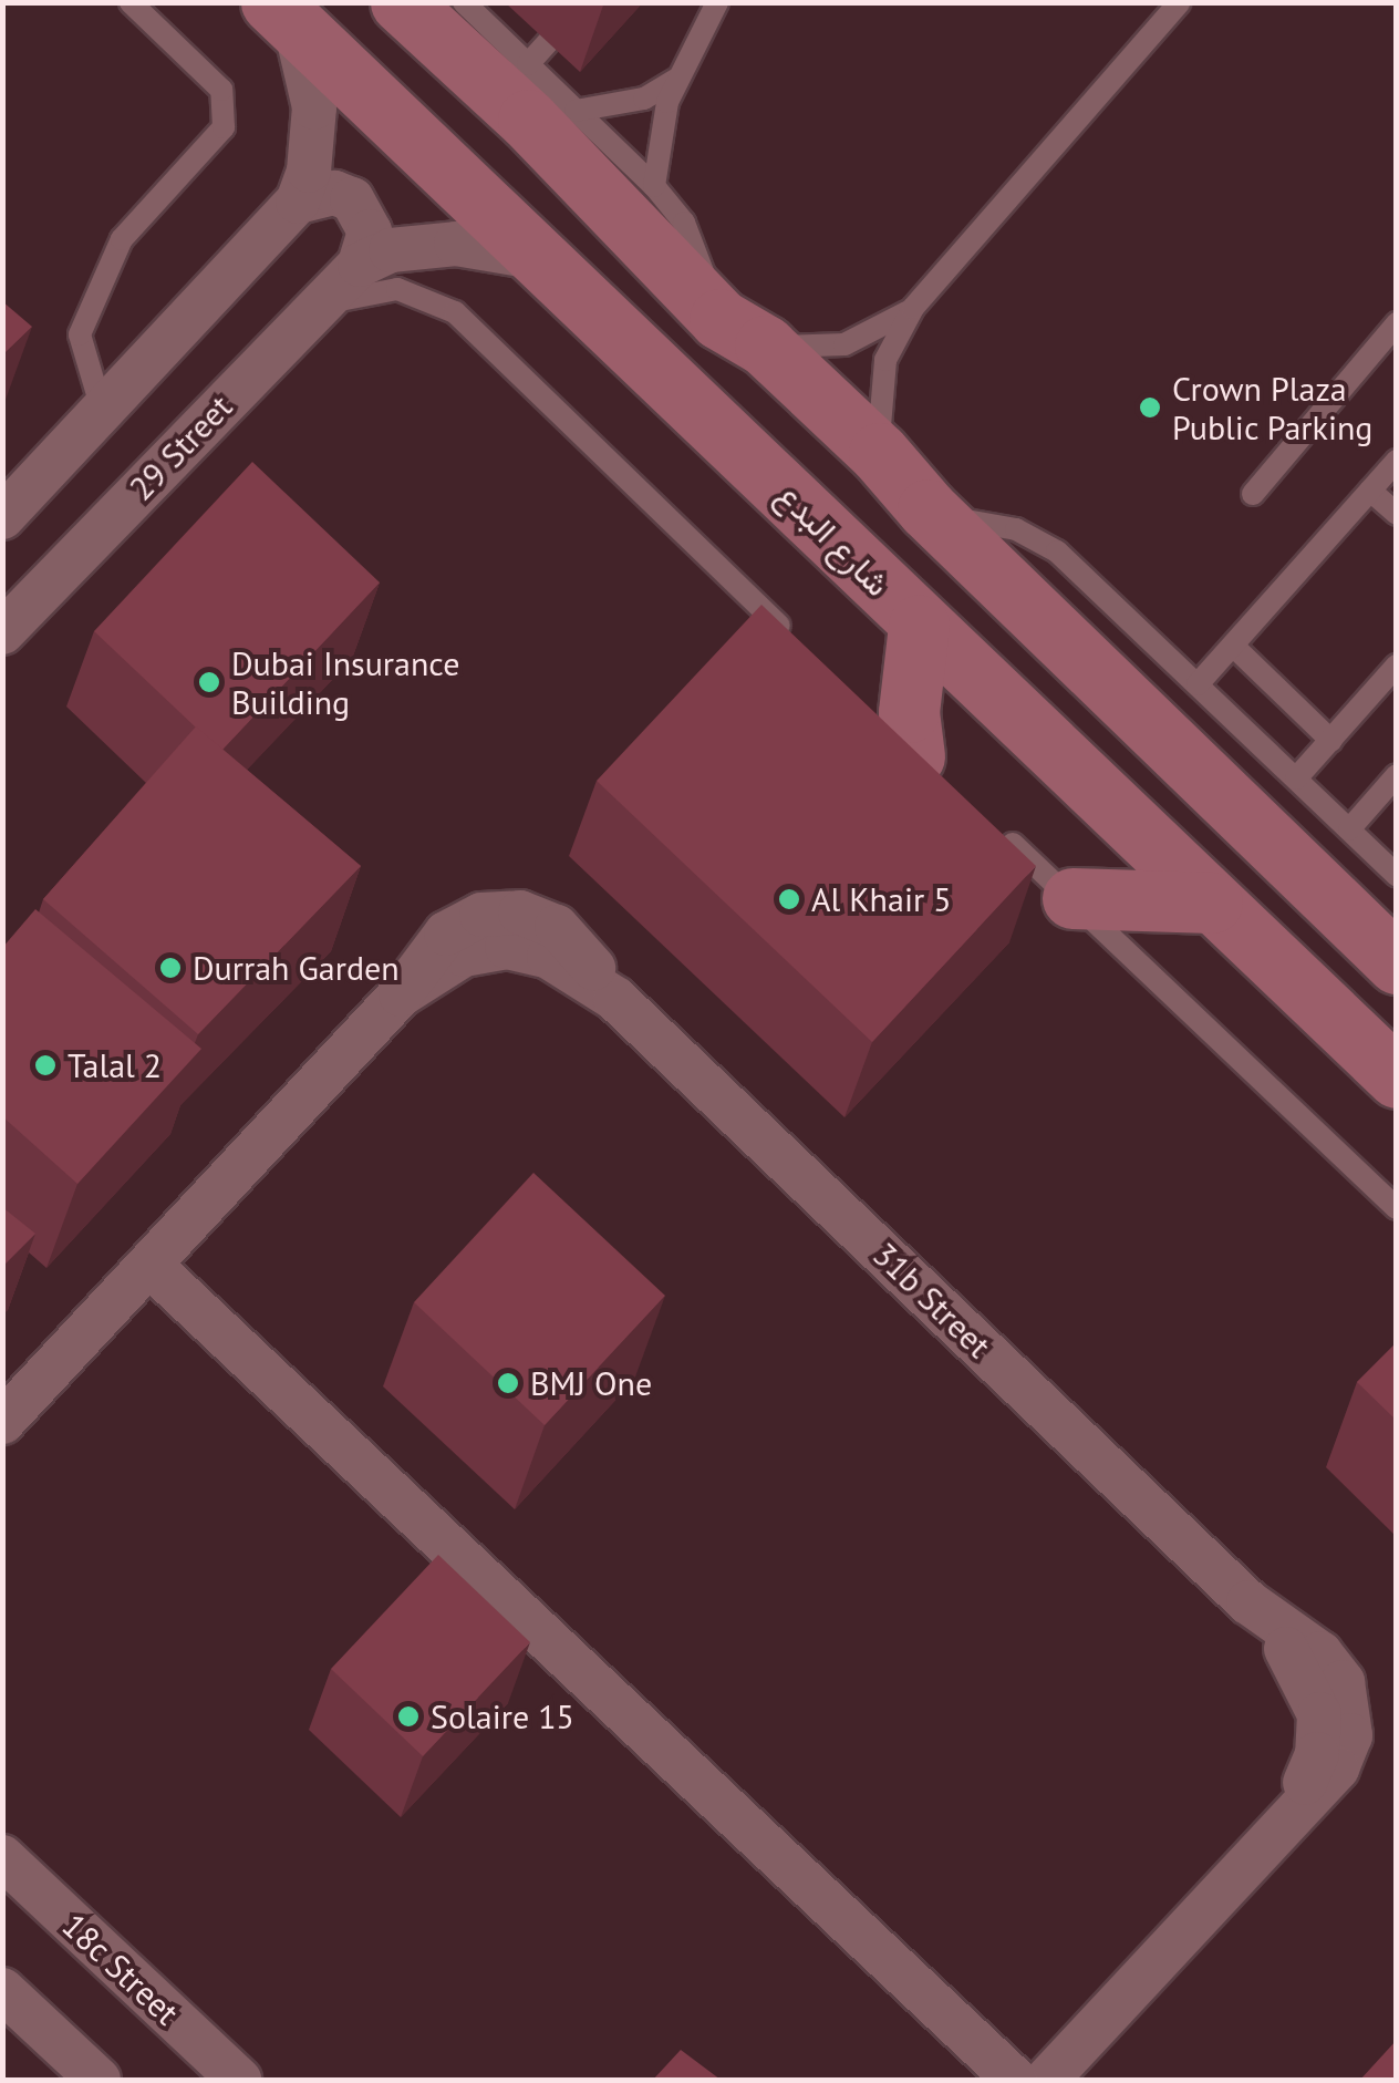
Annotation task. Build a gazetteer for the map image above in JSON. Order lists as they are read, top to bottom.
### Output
{
  "streets": {
    "main road": ["شارع البدع"],
    "street": ["29 Street", "31b Street", "18c Street"]
  },
  "crossings": [
    ["29 Street", "شارع البدع"]
  ],
  "places": [
    "Crown Plaza Public Parking",
    "Dubai Insurance Building",
    "Al Khair 5",
    "Durrah Garden",
    "Talal 2",
    "BMJ One",
    "Solaire 15"
  ]
}
